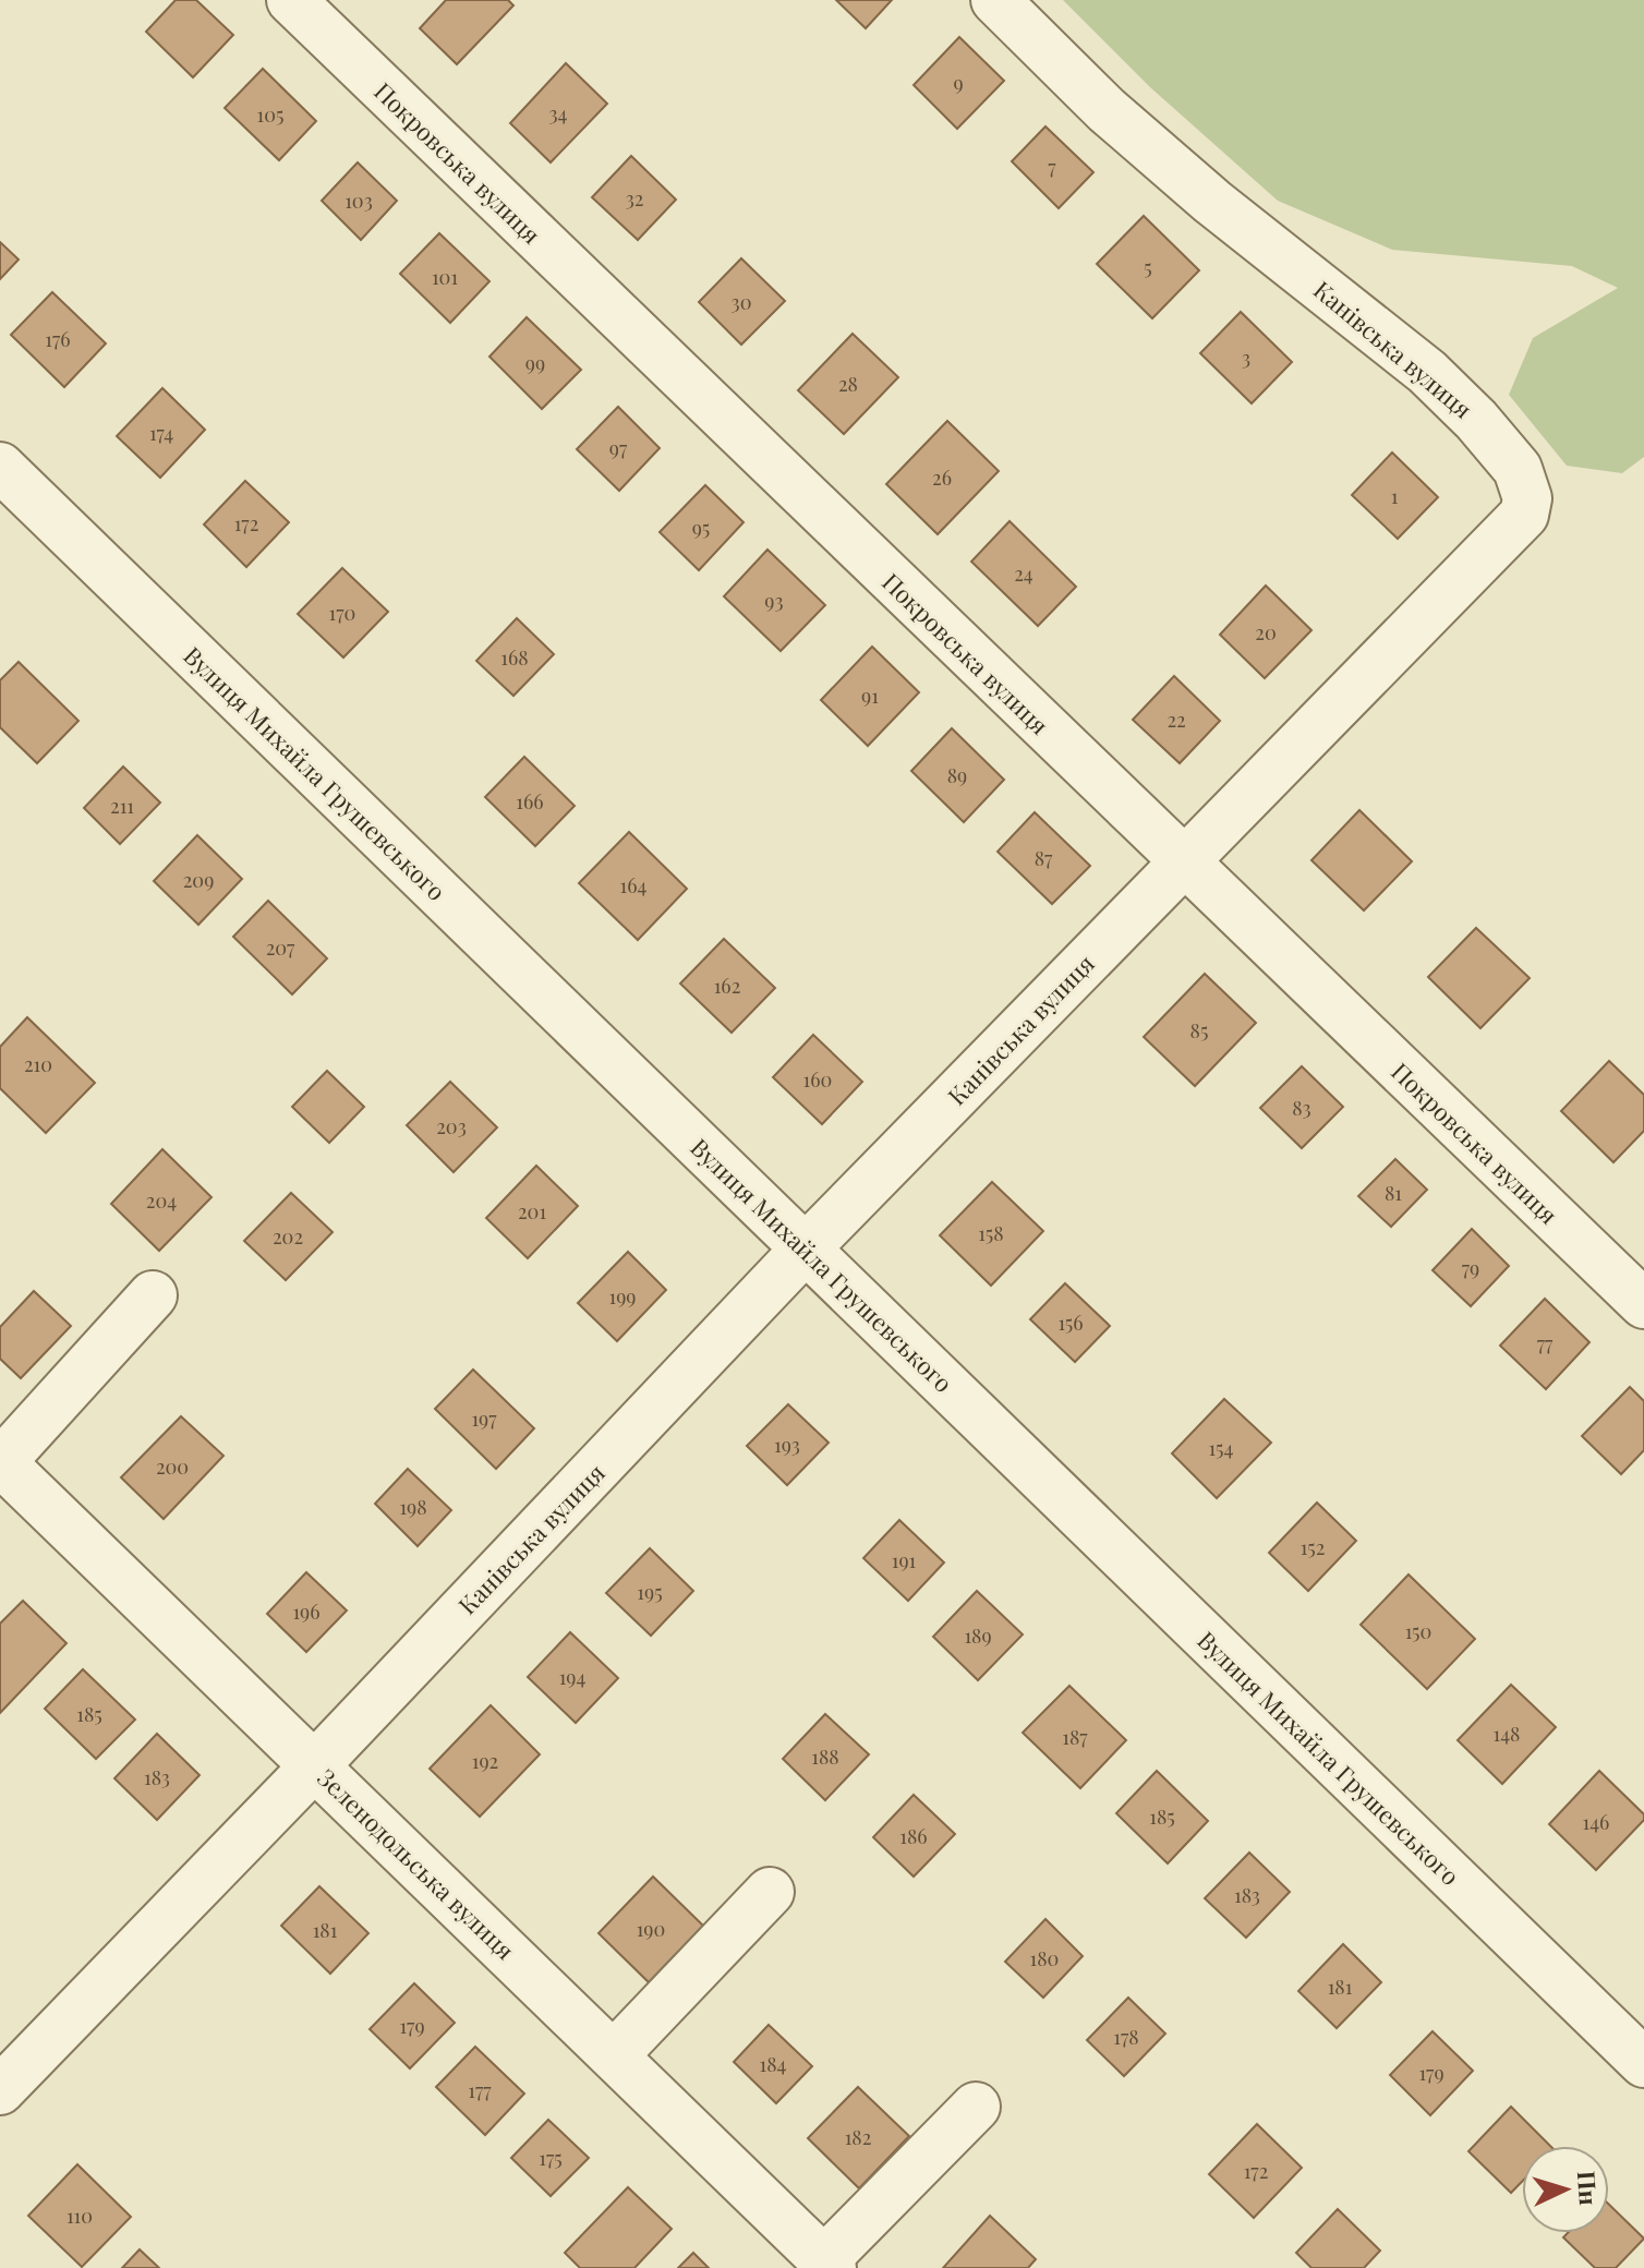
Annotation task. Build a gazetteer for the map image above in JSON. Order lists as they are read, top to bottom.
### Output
{
  "streets": {
    "street": [
      "Покровська вулиця",
      "Канівська вулиця",
      "Вулиця Михайла Грушевського",
      "Зеленодольська вулиця"
    ]
  },
  "crossings": [
    ["Покровська вулиця", "Канівська вулиця"],
    ["Канівська вулиця", "Вулиця Михайла Грушевського"],
    ["Канівська вулиця", "Зеленодольська вулиця"]
  ],
  "house_numbers": [
    "9",
    "34",
    "105",
    "7",
    "32",
    "103",
    "5",
    "101",
    "30",
    "176",
    "3",
    "99",
    "28",
    "174",
    "97",
    "26",
    "1",
    "172",
    "95",
    "24",
    "93",
    "170",
    "20",
    "168",
    "91",
    "22",
    "89",
    "166",
    "211",
    "87",
    "209",
    "164",
    "207",
    "162",
    "85",
    "210",
    "160",
    "83",
    "203",
    "81",
    "204",
    "201",
    "158",
    "202",
    "79",
    "199",
    "156",
    "77",
    "197",
    "193",
    "154",
    "200",
    "198",
    "152",
    "191",
    "195",
    "196",
    "150",
    "189",
    "194",
    "185",
    "148",
    "187",
    "188",
    "192",
    "183",
    "185",
    "146",
    "186",
    "183",
    "190",
    "181",
    "180",
    "181",
    "179",
    "178",
    "184",
    "179",
    "177",
    "182",
    "175",
    "172",
    "110"
  ],
  "north": "right"
}
